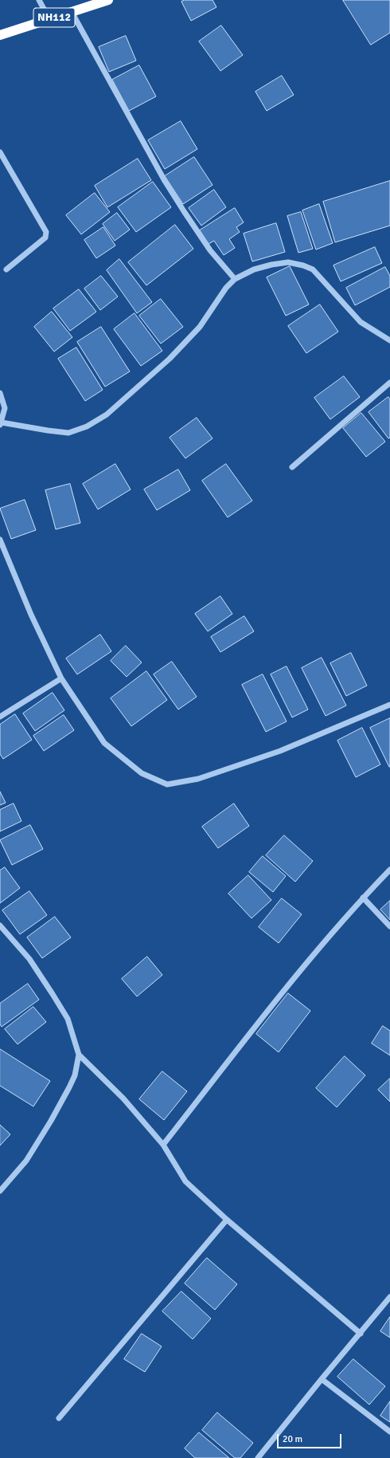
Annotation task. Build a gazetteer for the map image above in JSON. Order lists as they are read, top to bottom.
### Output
{
  "streets": {
    "highway": ["NH112"]
  },
  "scale_bar": "20 m"
}
